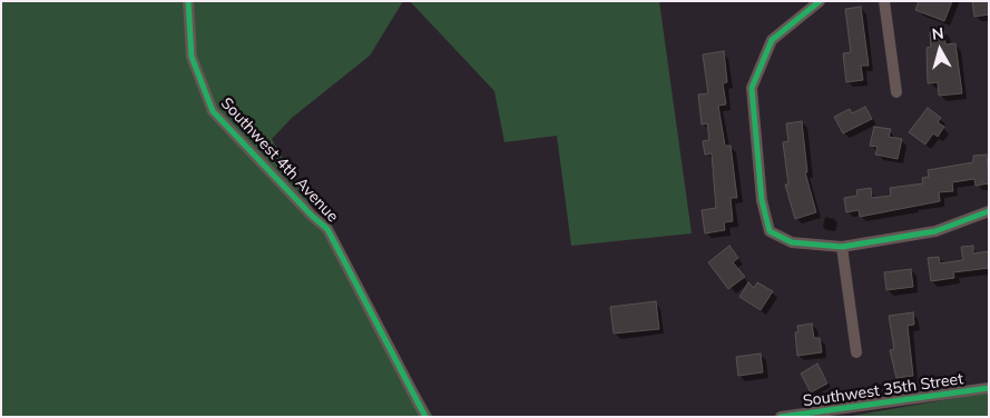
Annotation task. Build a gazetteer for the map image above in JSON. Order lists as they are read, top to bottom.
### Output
{
  "streets": {
    "street": ["Southwest 4th Avenue", "Southwest 35th Street"]
  },
  "north": "top"
}
